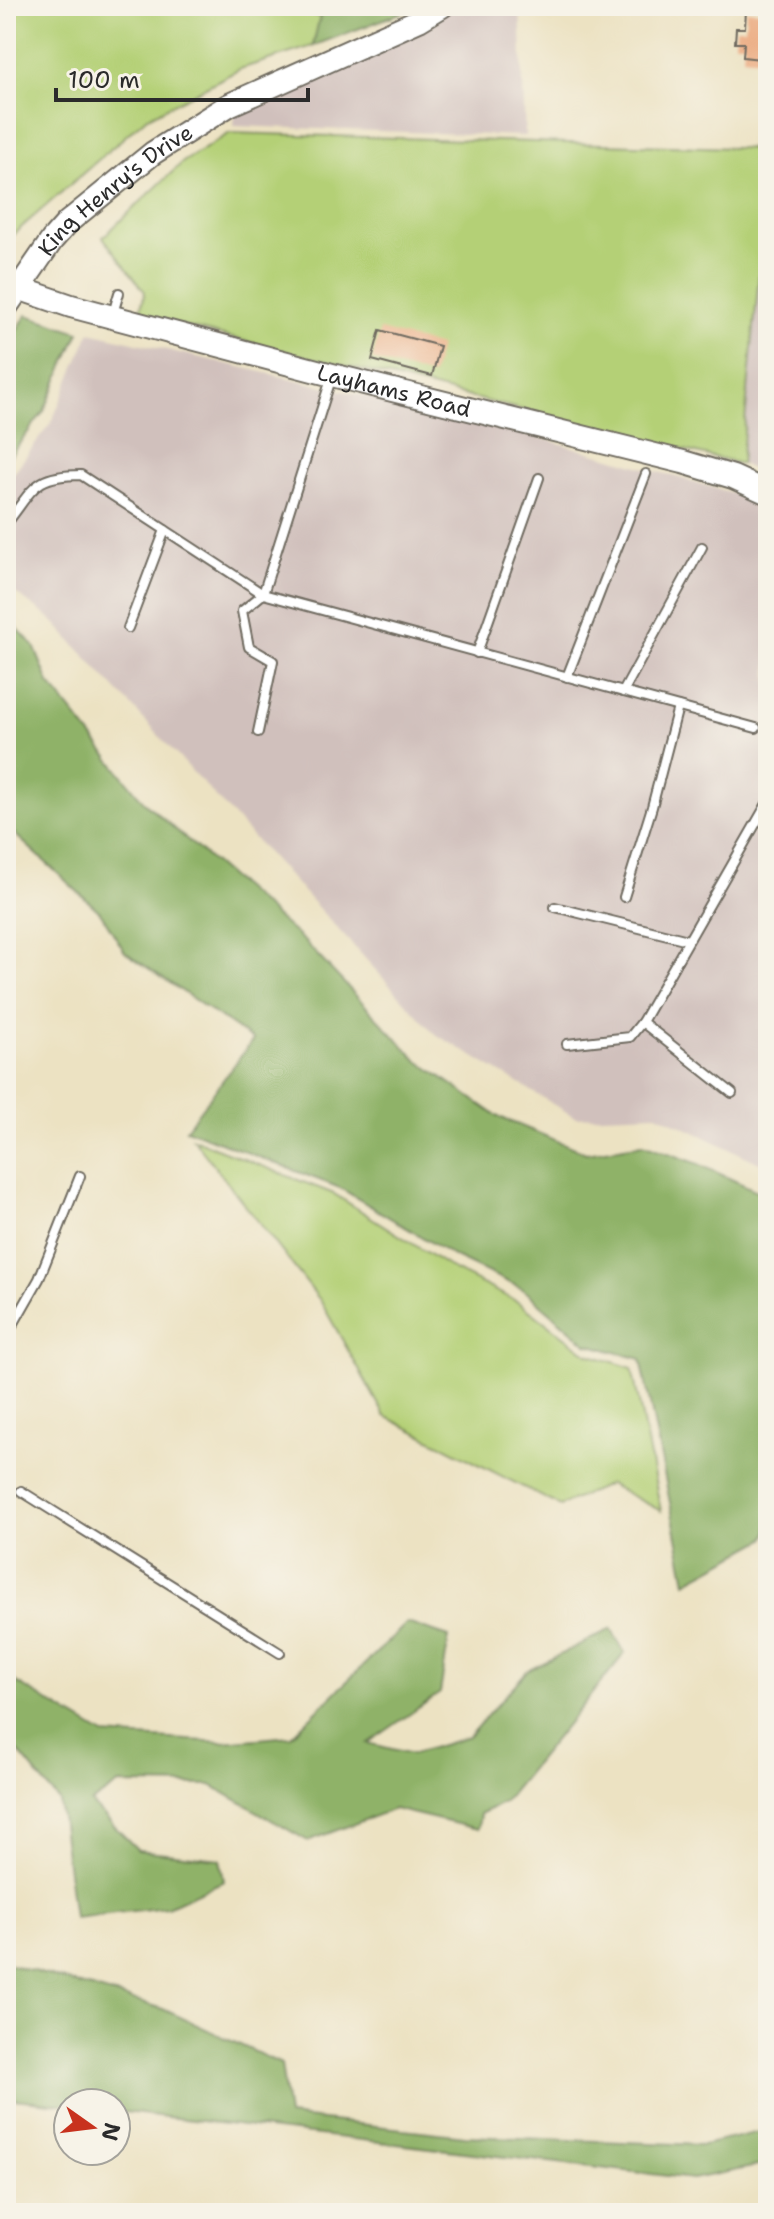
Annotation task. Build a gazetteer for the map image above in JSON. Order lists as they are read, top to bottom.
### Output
{
  "streets": {
    "street": ["King Henry's Drive", "Layhams Road"]
  },
  "crossings": [
    ["King Henry's Drive", "Layhams Road"]
  ],
  "scale_bar": "100 m",
  "north": "right"
}
